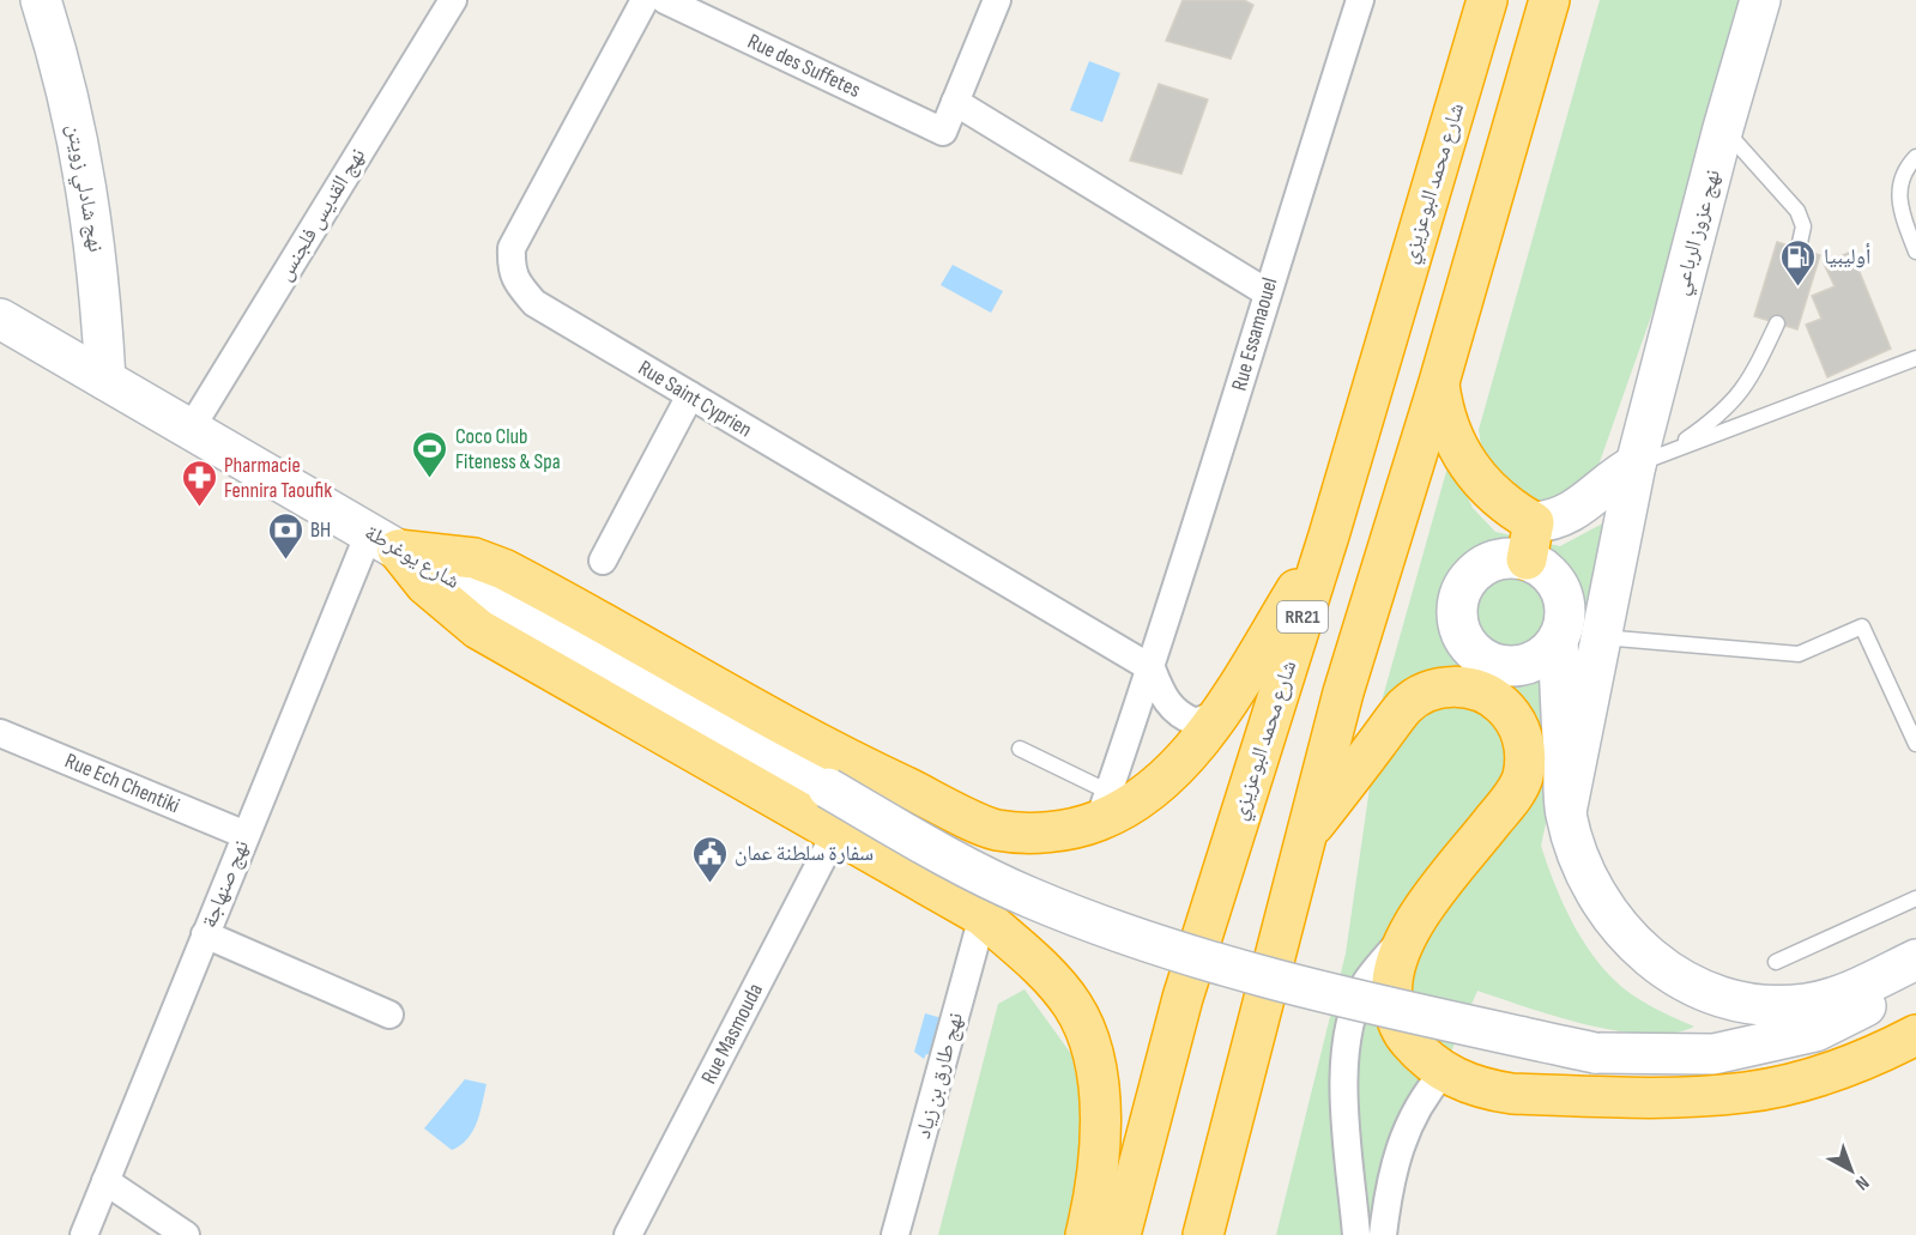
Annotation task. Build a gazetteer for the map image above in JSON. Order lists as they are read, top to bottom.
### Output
{
  "streets": {
    "highway": ["شارع محمد البوعزيزي", "RR21"],
    "main road": ["نهج شادلي زويتن", "نهج عزوز الرباعي", "شارع يوغرطة"],
    "street": [
      "Rue des Suffetes",
      "نهج القديس فلجنس",
      "Rue Essamaouel",
      "Rue Saint Cyprien",
      "Rue Ech Chentiki",
      "نهج صنهاجة",
      "Rue Masmouda",
      "نهج طارق بن زياد"
    ]
  },
  "crossings": [
    ["نهج شادلي زويتن", "شارع يوغرطة"],
    ["نهج القديس فلجنس", "شارع يوغرطة"],
    ["Rue Essamaouel", "Rue Saint Cyprien"],
    ["شارع يوغرطة", "نهج صنهاجة"],
    ["Rue Ech Chentiki", "نهج صنهاجة"]
  ],
  "places": {
    "fuel station": ["أوليبيا"],
    "sports": ["Coco Club Fiteness & Spa"],
    "pharmacy": ["Pharmacie Fennira Taoufik"],
    "bank": ["BH"],
    "public building": ["سفارة سلطنة عمان"]
  },
  "north": "bottom right"
}
